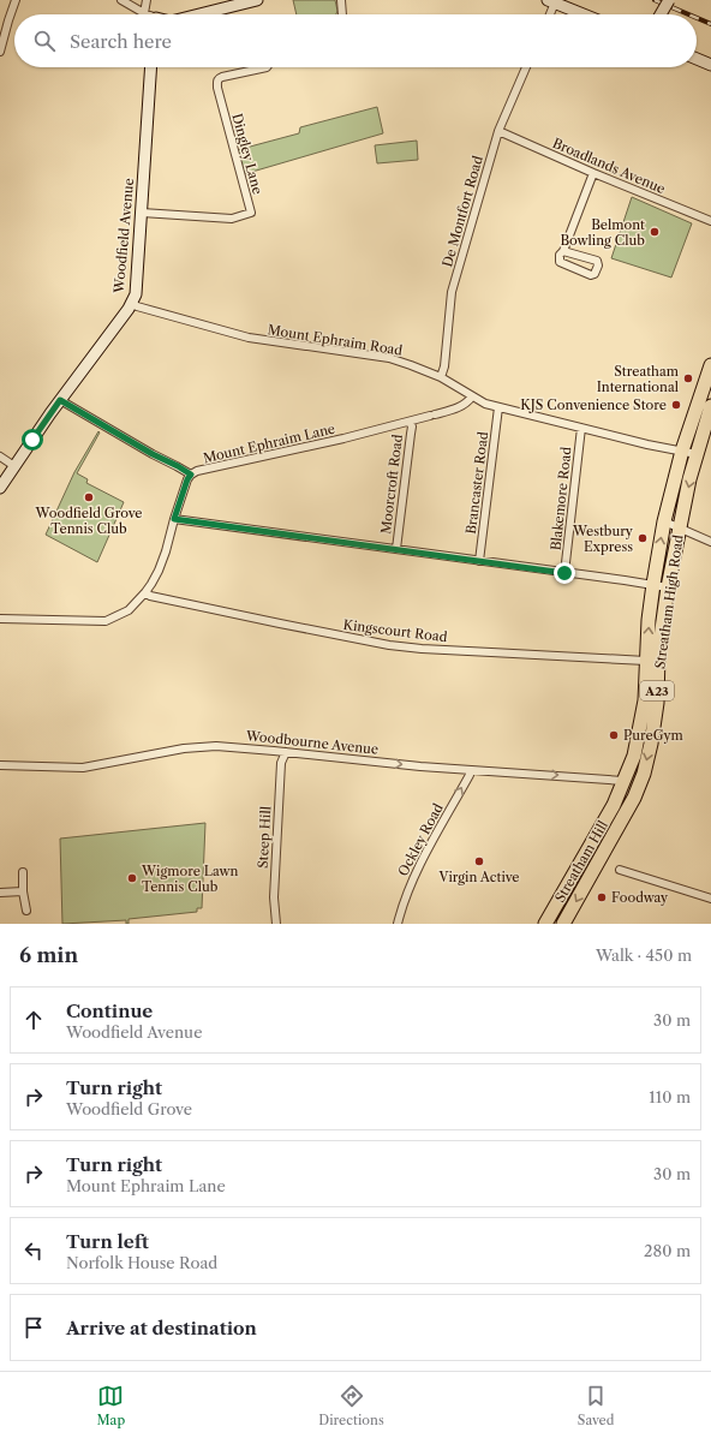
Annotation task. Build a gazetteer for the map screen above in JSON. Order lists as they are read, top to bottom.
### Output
{
  "streets": {
    "highway": ["Streatham High Road", "A23", "Streatham Hill"],
    "street": [
      "Dingley Lane",
      "Broadlands Avenue",
      "De Montfort Road",
      "Woodfield Avenue",
      "Mount Ephraim Road",
      "Mount Ephraim Lane",
      "Brancaster Road",
      "Moorcroft Road",
      "Blakemore Road",
      "Kingscourt Road",
      "Woodbourne Avenue",
      "Steep Hill",
      "Ockley Road"
    ]
  },
  "crossings": [
    ["Dingley Lane", "Woodfield Avenue"],
    ["Broadlands Avenue", "De Montfort Road"],
    ["De Montfort Road", "Mount Ephraim Road"],
    ["Woodfield Avenue", "Mount Ephraim Road"],
    ["Mount Ephraim Road", "Mount Ephraim Lane"],
    ["Mount Ephraim Road", "Brancaster Road"],
    ["Mount Ephraim Road", "Blakemore Road"],
    ["Mount Ephraim Road", "Streatham High Road"],
    ["Mount Ephraim Lane", "Moorcroft Road"],
    ["Mount Ephraim Lane", "Kingscourt Road"],
    ["Streatham High Road", "Kingscourt Road"],
    ["Streatham High Road", "Woodbourne Avenue"],
    ["Streatham High Road", "Streatham Hill"],
    ["Woodbourne Avenue", "Steep Hill"],
    ["Woodbourne Avenue", "Ockley Road"]
  ],
  "one_way": ["Woodbourne Avenue", "Ockley Road"],
  "places": [
    "Belmont Bowling Club",
    "Streatham International",
    "KJS Convenience Store",
    "Woodfield Grove Tennis Club",
    "Westbury Express",
    "PureGym",
    "Virgin Active",
    "Wigmore Lawn Tennis Club",
    "Foodway"
  ],
  "page": {
    "search": "Search here",
    "heading": ["6 min", "Walk · 450 m"],
    "list": [
      ["Continue", "Woodfield Avenue", "30 m"],
      ["Turn right", "Woodfield Grove", "110 m"],
      ["Turn right", "Mount Ephraim Lane", "30 m"],
      ["Turn left", "Norfolk House Road", "280 m"],
      "Arrive at destination"
    ],
    "nav": ["Map", "Directions", "Saved"]
  }
}
